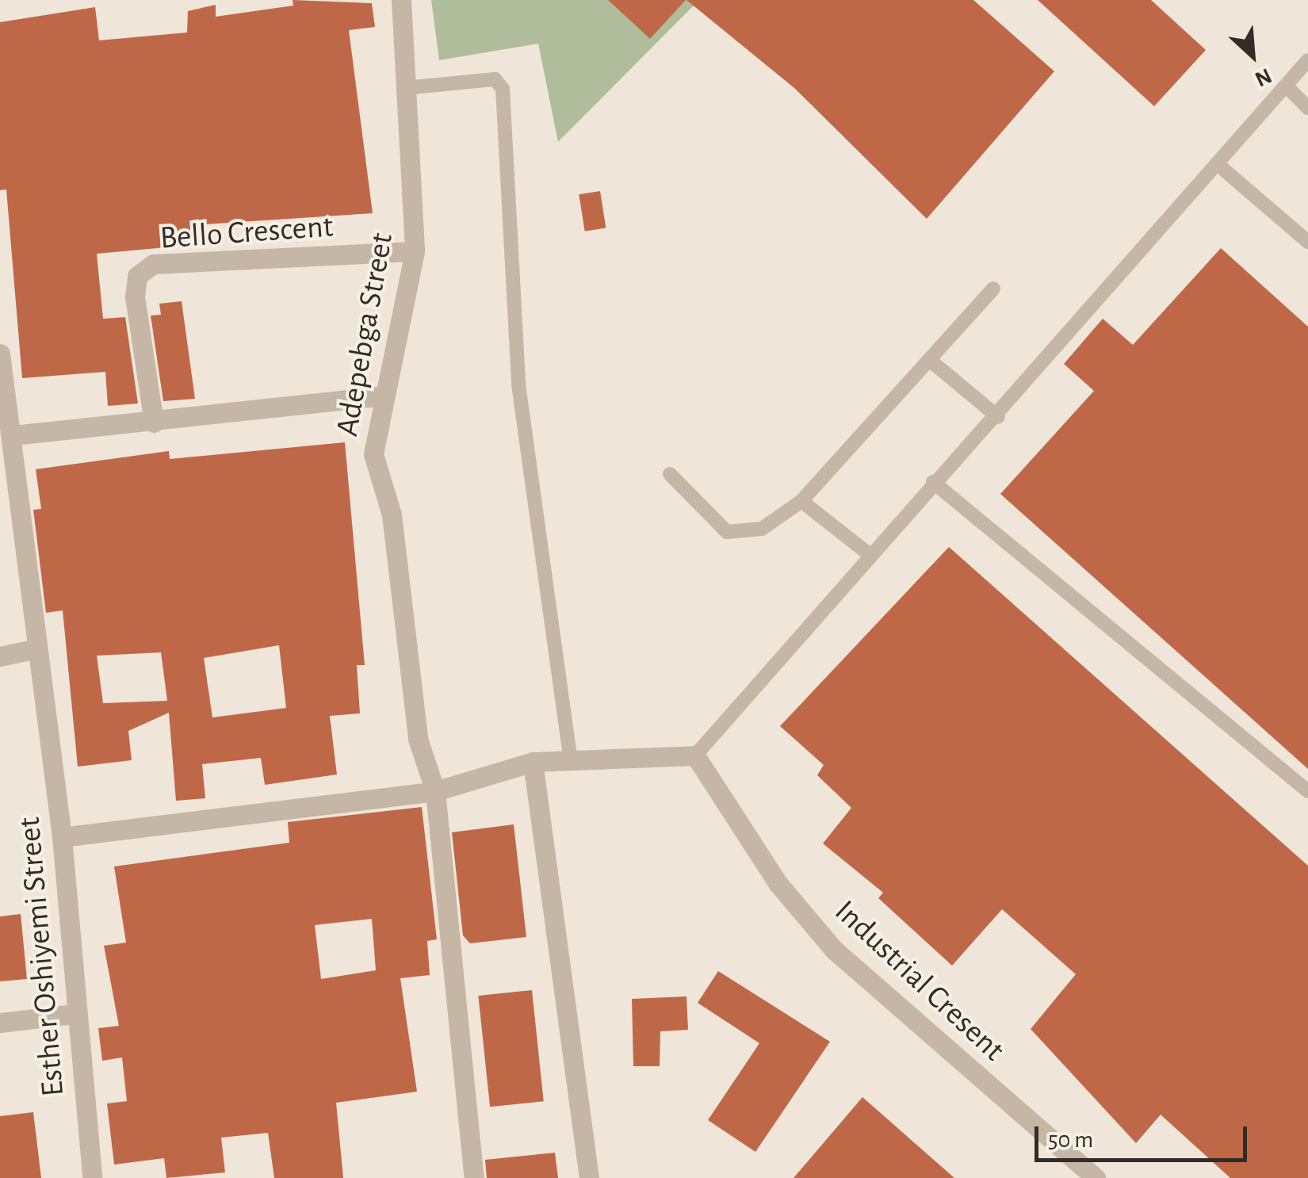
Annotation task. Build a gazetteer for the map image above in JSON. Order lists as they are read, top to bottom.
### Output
{
  "streets": {
    "street": [
      "Bello Crescent",
      "Adepebga Street",
      "Esther Oshiyemi Street",
      "Industrial Cresent"
    ]
  },
  "crossings": [
    ["Bello Crescent", "Adepebga Street"]
  ],
  "scale_bar": "50 m",
  "north": "bottom right"
}
